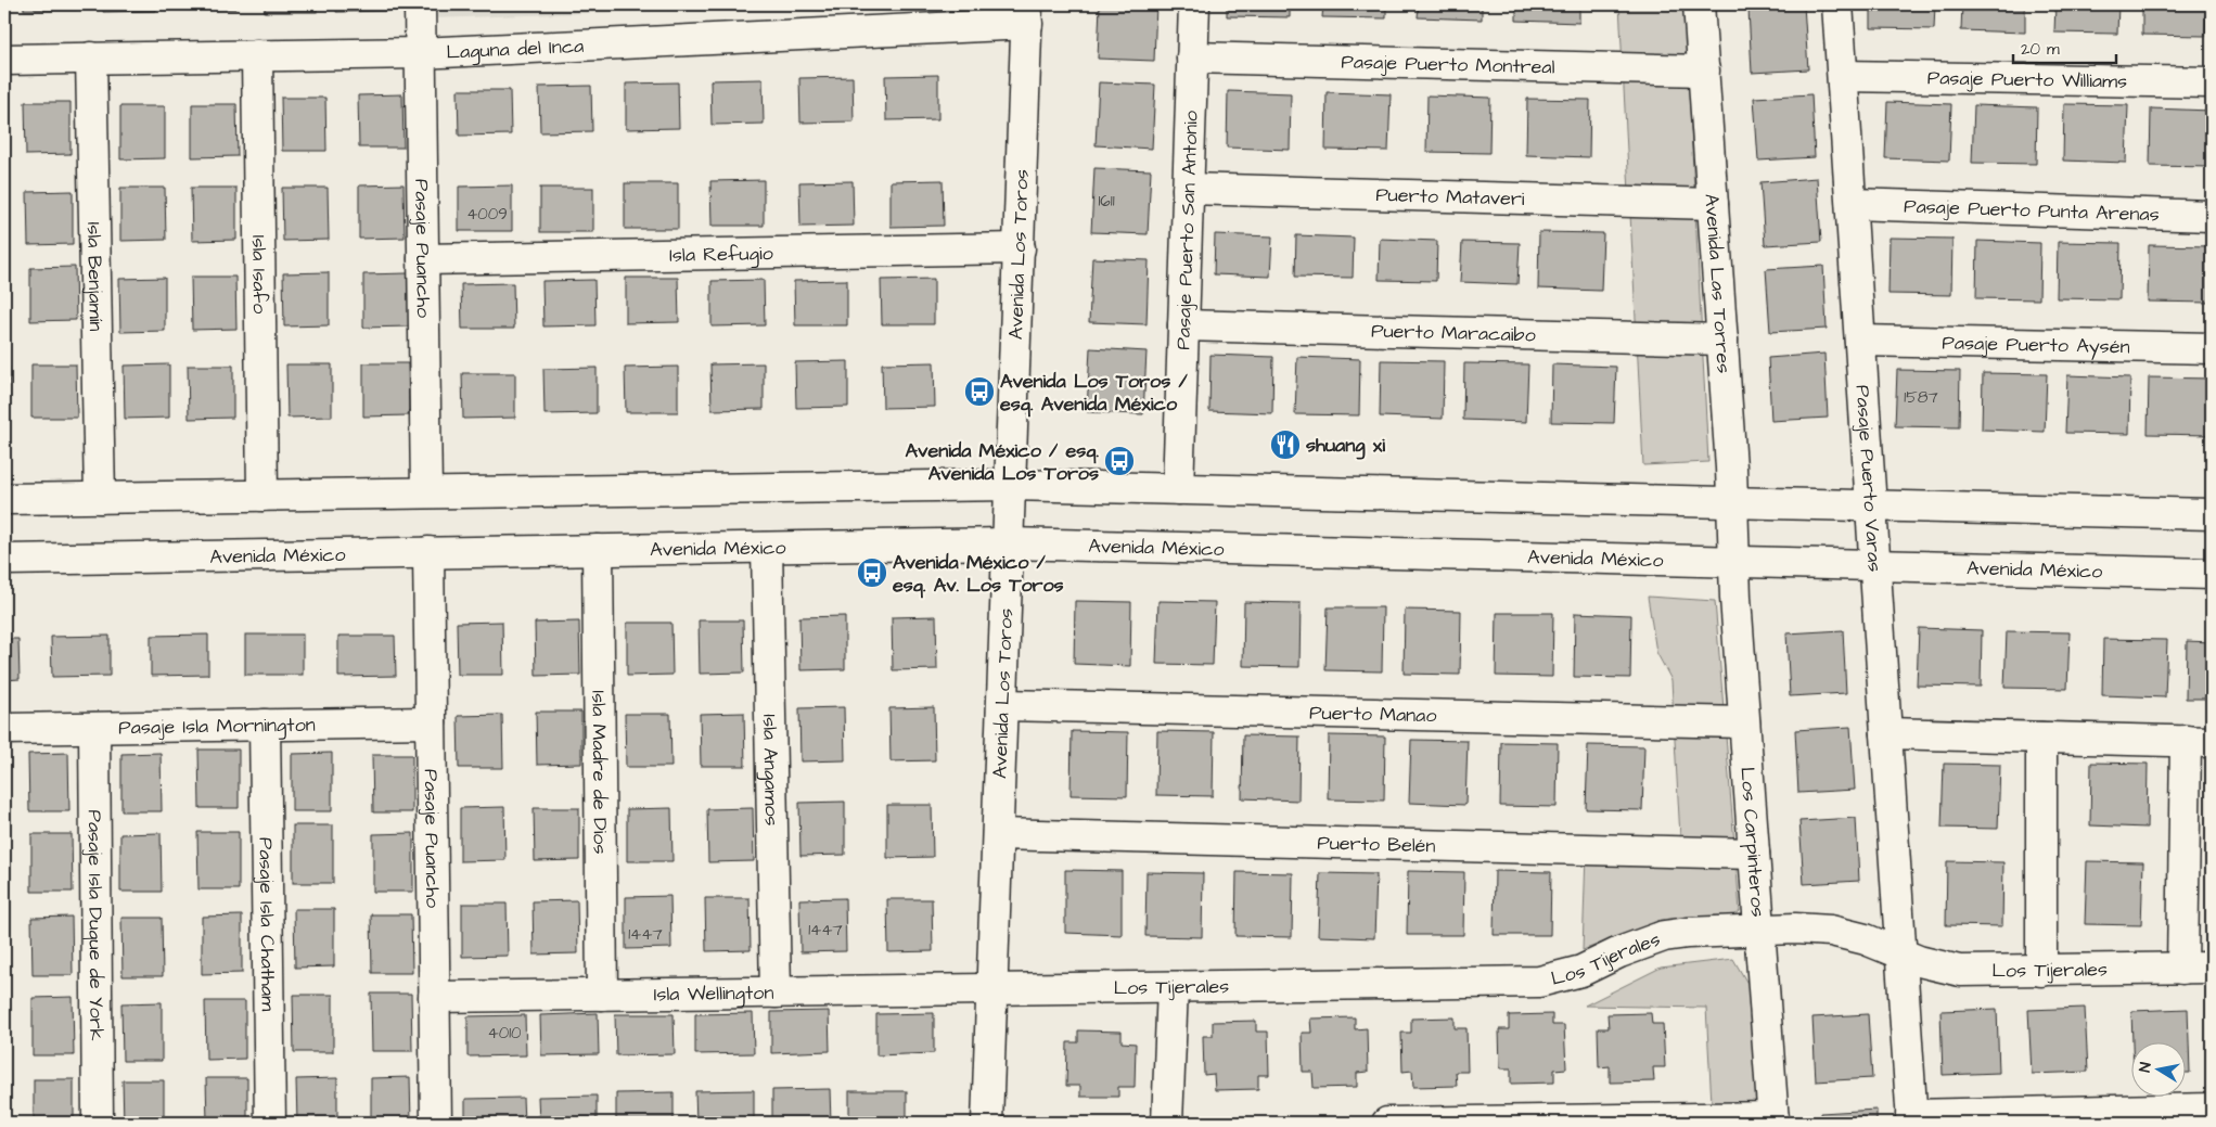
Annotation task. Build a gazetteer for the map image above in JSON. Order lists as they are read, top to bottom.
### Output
{
  "streets": {
    "street": [
      "Laguna del Inca",
      "Pasaje Puerto Montreal",
      "Pasaje Puerto Williams",
      "Puerto Mataveri",
      "Pasaje Puerto Punta Arenas",
      "Pasaje Puerto San Antonio",
      "Pasaje Puancho",
      "Isla Refugio",
      "Avenida Los Toros",
      "Isla Isafo",
      "Isla Benjamín",
      "Avenida Las Torres",
      "Puerto Maracaibo",
      "Pasaje Puerto Aysén",
      "Pasaje Puerto Varas",
      "Avenida México",
      "Puerto Manao",
      "Pasaje Isla Mornington",
      "Isla Angamos",
      "Isla Madre de Dios",
      "Los Carpinteros",
      "Puerto Belén",
      "Pasaje Isla Chatham",
      "Pasaje Isla Duque de York",
      "Los Tijerales",
      "Isla Wellington"
    ]
  },
  "crossings": [
    ["Laguna del Inca", "Pasaje Puancho"],
    ["Laguna del Inca", "Avenida Los Toros"],
    ["Laguna del Inca", "Isla Isafo"],
    ["Laguna del Inca", "Isla Benjamín"],
    ["Pasaje Puerto Montreal", "Pasaje Puerto San Antonio"],
    ["Pasaje Puerto Montreal", "Avenida Las Torres"],
    ["Pasaje Puerto Williams", "Pasaje Puerto Varas"],
    ["Puerto Mataveri", "Pasaje Puerto San Antonio"],
    ["Puerto Mataveri", "Avenida Las Torres"],
    ["Pasaje Puerto Punta Arenas", "Pasaje Puerto Varas"],
    ["Pasaje Puerto San Antonio", "Puerto Maracaibo"],
    ["Pasaje Puancho", "Isla Refugio"],
    ["Pasaje Puancho", "Avenida México"],
    ["Pasaje Puancho", "Pasaje Isla Mornington"],
    ["Pasaje Puancho", "Isla Wellington"],
    ["Isla Refugio", "Avenida Los Toros"],
    ["Avenida Los Toros", "Avenida México"],
    ["Avenida Los Toros", "Puerto Manao"],
    ["Avenida Los Toros", "Puerto Belén"],
    ["Avenida Los Toros", "Los Tijerales"],
    ["Avenida Los Toros", "Isla Wellington"],
    ["Avenida Las Torres", "Puerto Maracaibo"],
    ["Avenida Las Torres", "Avenida México"],
    ["Avenida Las Torres", "Los Carpinteros"],
    ["Pasaje Puerto Aysén", "Pasaje Puerto Varas"],
    ["Pasaje Puerto Varas", "Avenida México"],
    ["Pasaje Puerto Varas", "Los Tijerales"],
    ["Avenida México", "Isla Angamos"],
    ["Avenida México", "Isla Madre de Dios"],
    ["Avenida México", "Los Carpinteros"],
    ["Puerto Manao", "Los Carpinteros"],
    ["Pasaje Isla Mornington", "Pasaje Isla Chatham"],
    ["Pasaje Isla Mornington", "Pasaje Isla Duque de York"],
    ["Isla Angamos", "Isla Wellington"],
    ["Isla Madre de Dios", "Isla Wellington"],
    ["Los Carpinteros", "Puerto Belén"],
    ["Los Carpinteros", "Los Tijerales"],
    ["Los Tijerales", "Isla Wellington"]
  ],
  "places": {
    "bus stop": ["Avenida Los Toros / esq. Avenida México", "Avenida México / esq. Avenida Los Toros", "Avenida México / esq. Av. Los Toros"],
    "restaurant": ["shuang xi"]
  },
  "house_numbers": [
    "1611",
    "4009",
    "1587",
    "1447",
    "1447",
    "4010"
  ],
  "scale_bar": "20 m",
  "north": "left"
}
